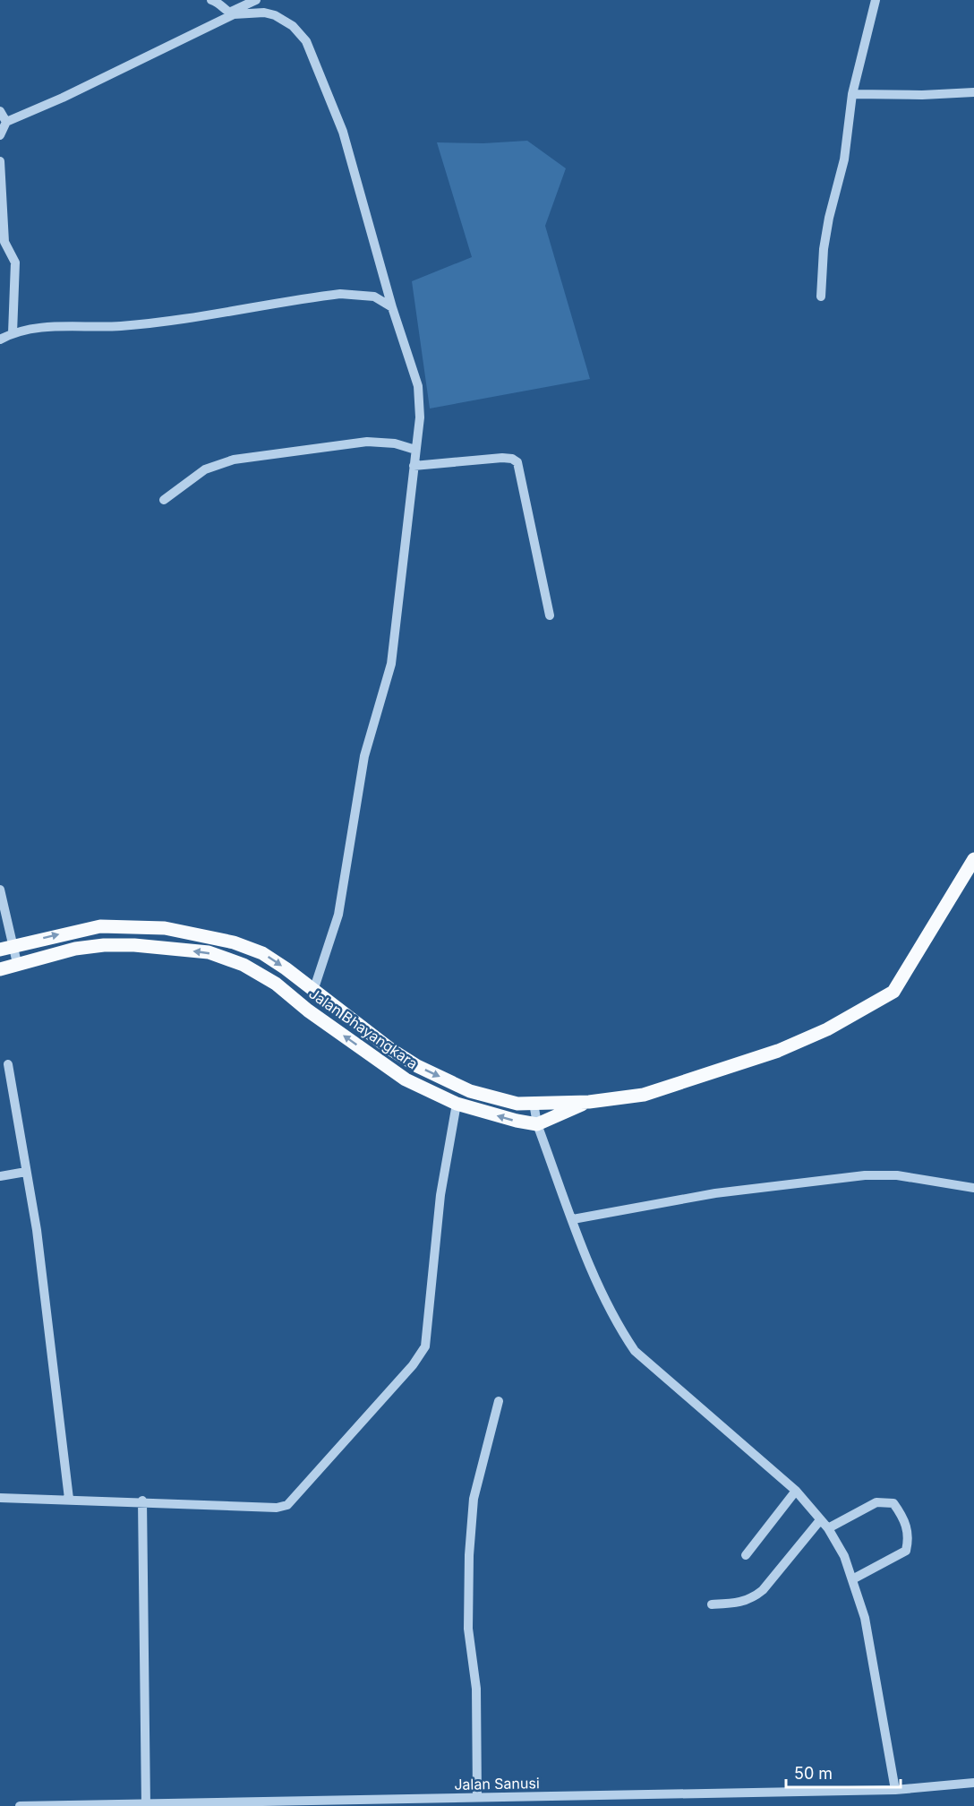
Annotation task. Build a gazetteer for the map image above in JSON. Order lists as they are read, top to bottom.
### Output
{
  "streets": {
    "main road": ["Jalan Bhayangkara"],
    "street": ["Jalan Sanusi"]
  },
  "scale_bar": "50 m"
}
